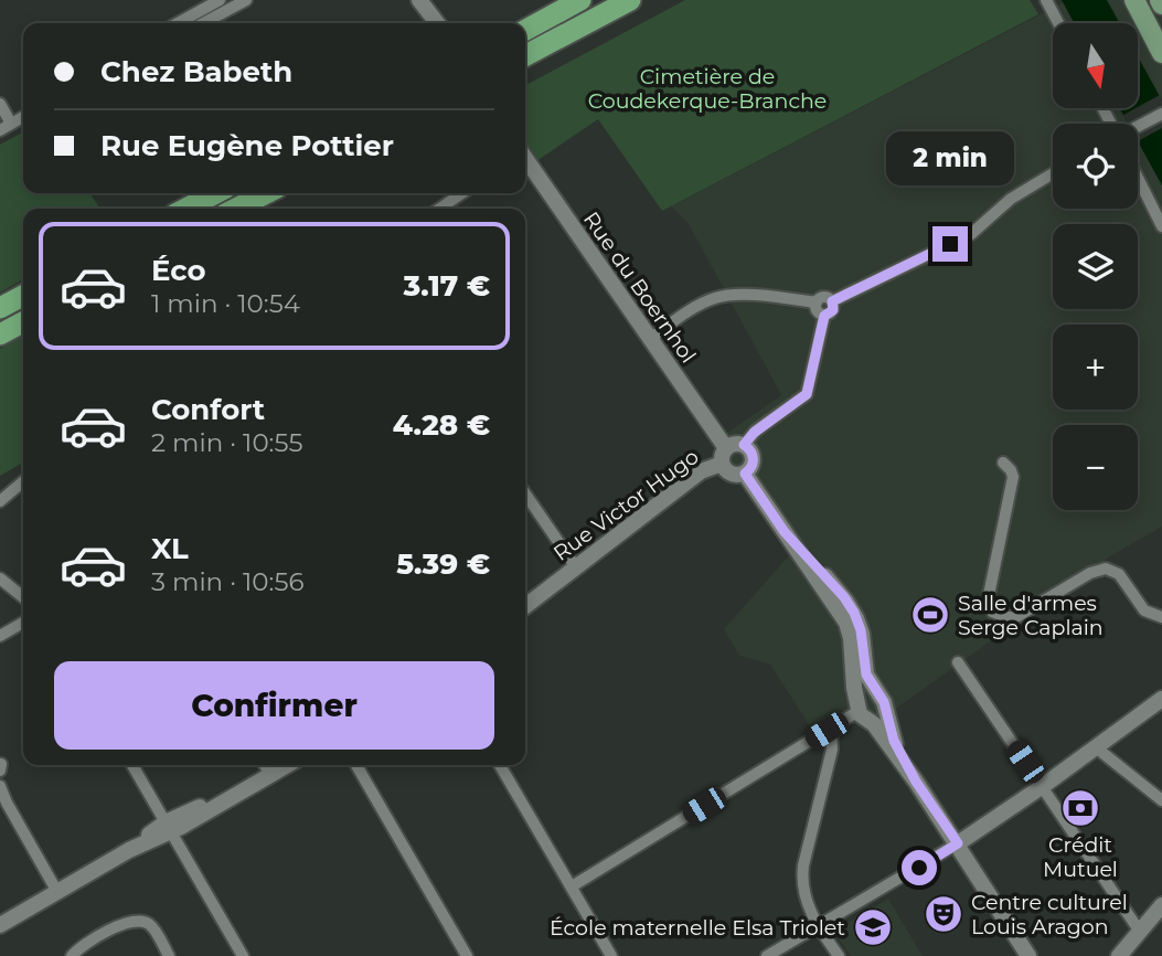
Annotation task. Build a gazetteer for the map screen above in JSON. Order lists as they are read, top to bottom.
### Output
{
  "streets": {
    "street": ["Rue du Boernhol", "Rue Victor Hugo"]
  },
  "crossings": [
    ["Rue du Boernhol", "Rue Victor Hugo"]
  ],
  "parks": ["Cimetière de Coudekerque-Branche"],
  "places": {
    "sports": ["Salle d'armes Serge Caplain"],
    "bank": ["Crédit Mutuel"],
    "theatre": ["Centre culturel Louis Aragon"],
    "school or university": ["École maternelle Elsa Triolet"]
  },
  "north": "bottom",
  "page": {
    "map_buttons": ["+", "−"],
    "banner": ["Chez Babeth", "Rue Eugène Pottier"],
    "bubble": "2 min",
    "list": [
      {
        "name": "Éco",
        "note": "1 min · 10:54",
        "value": "3.17 €"
      },
      {
        "name": "Confort",
        "note": "2 min · 10:55",
        "value": "4.28 €"
      },
      {
        "name": "XL",
        "note": "3 min · 10:56",
        "value": "5.39 €"
      }
    ],
    "buttons": "Confirmer"
  }
}
